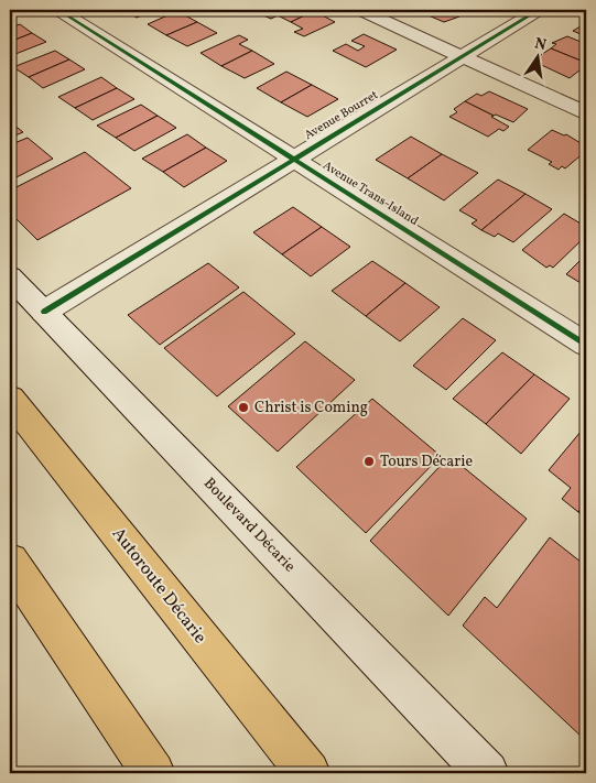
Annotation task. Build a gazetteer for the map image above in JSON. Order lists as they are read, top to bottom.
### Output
{
  "streets": {
    "highway": ["Autoroute Décarie"],
    "street": ["Avenue Bourret", "Avenue Trans-Island", "Boulevard Décarie"]
  },
  "crossings": [
    ["Avenue Bourret", "Avenue Trans-Island"],
    ["Avenue Bourret", "Boulevard Décarie"]
  ],
  "places": ["Christ is Coming", "Tours Décarie"],
  "north": "top"
}
